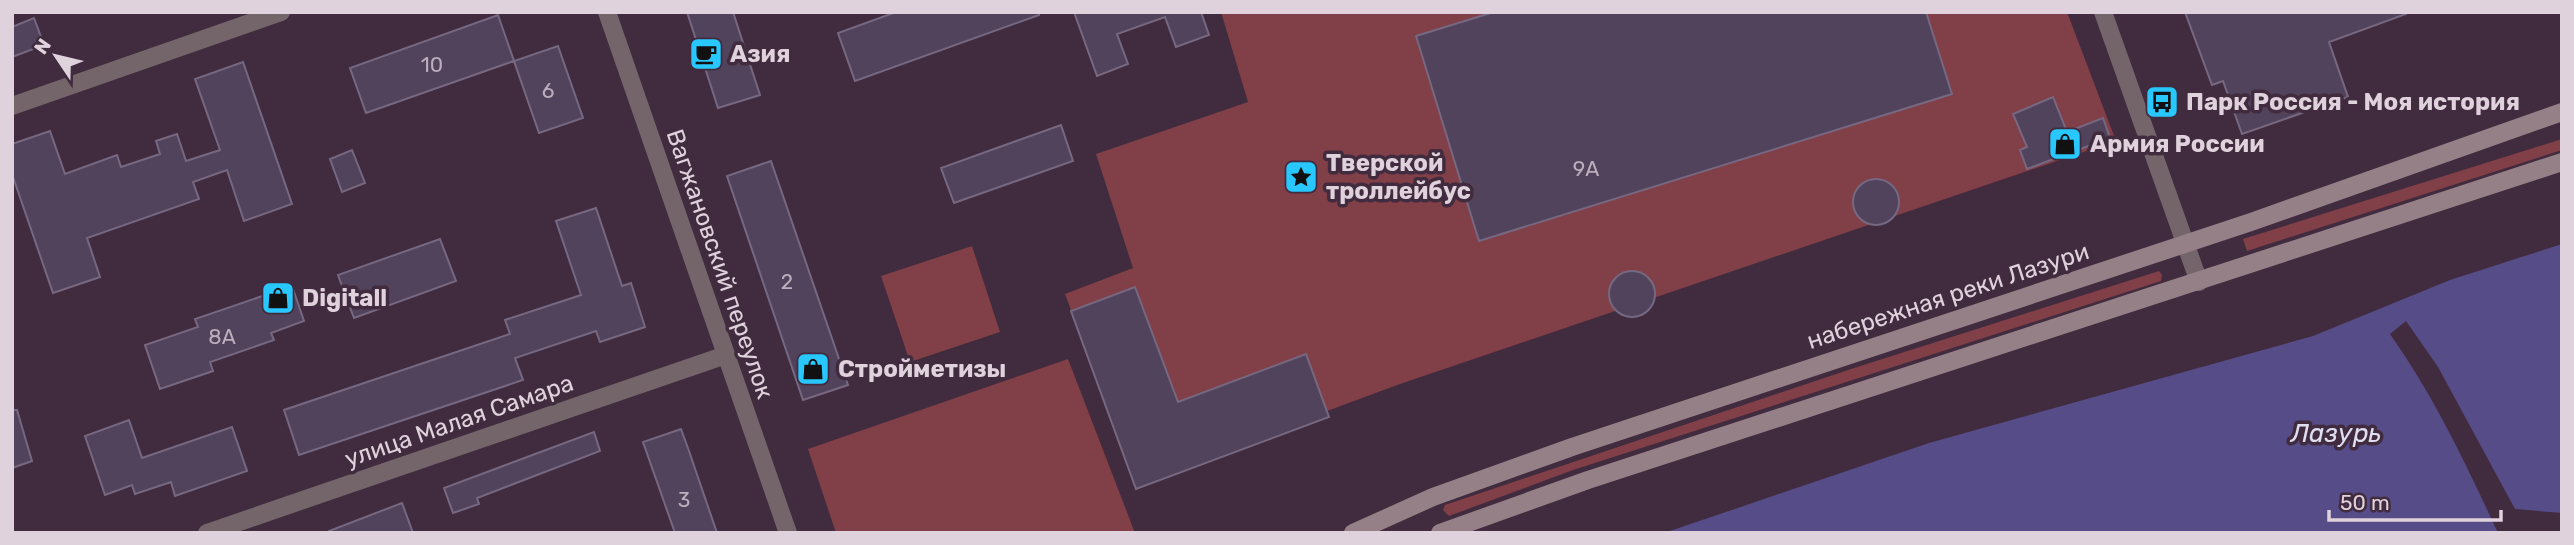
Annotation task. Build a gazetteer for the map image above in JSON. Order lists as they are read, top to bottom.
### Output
{
  "streets": {
    "main road": ["набережная реки Лазури"],
    "street": ["Вагжановский переулок", "улица Малая Самара"]
  },
  "crossings": [
    ["Вагжановский переулок", "улица Малая Самара"]
  ],
  "water": ["Лазурь"],
  "places": {
    "cafe": ["Азия"],
    "bus stop": ["Парк Россия - Моя история"],
    "shop": ["Армия России", "Digitall", "Стройметизы"],
    "place": ["Тверской троллейбус"]
  },
  "house_numbers": [
    "10",
    "6",
    "9А",
    "2",
    "8А",
    "3"
  ],
  "scale_bar": "50 m",
  "north": "top left"
}
